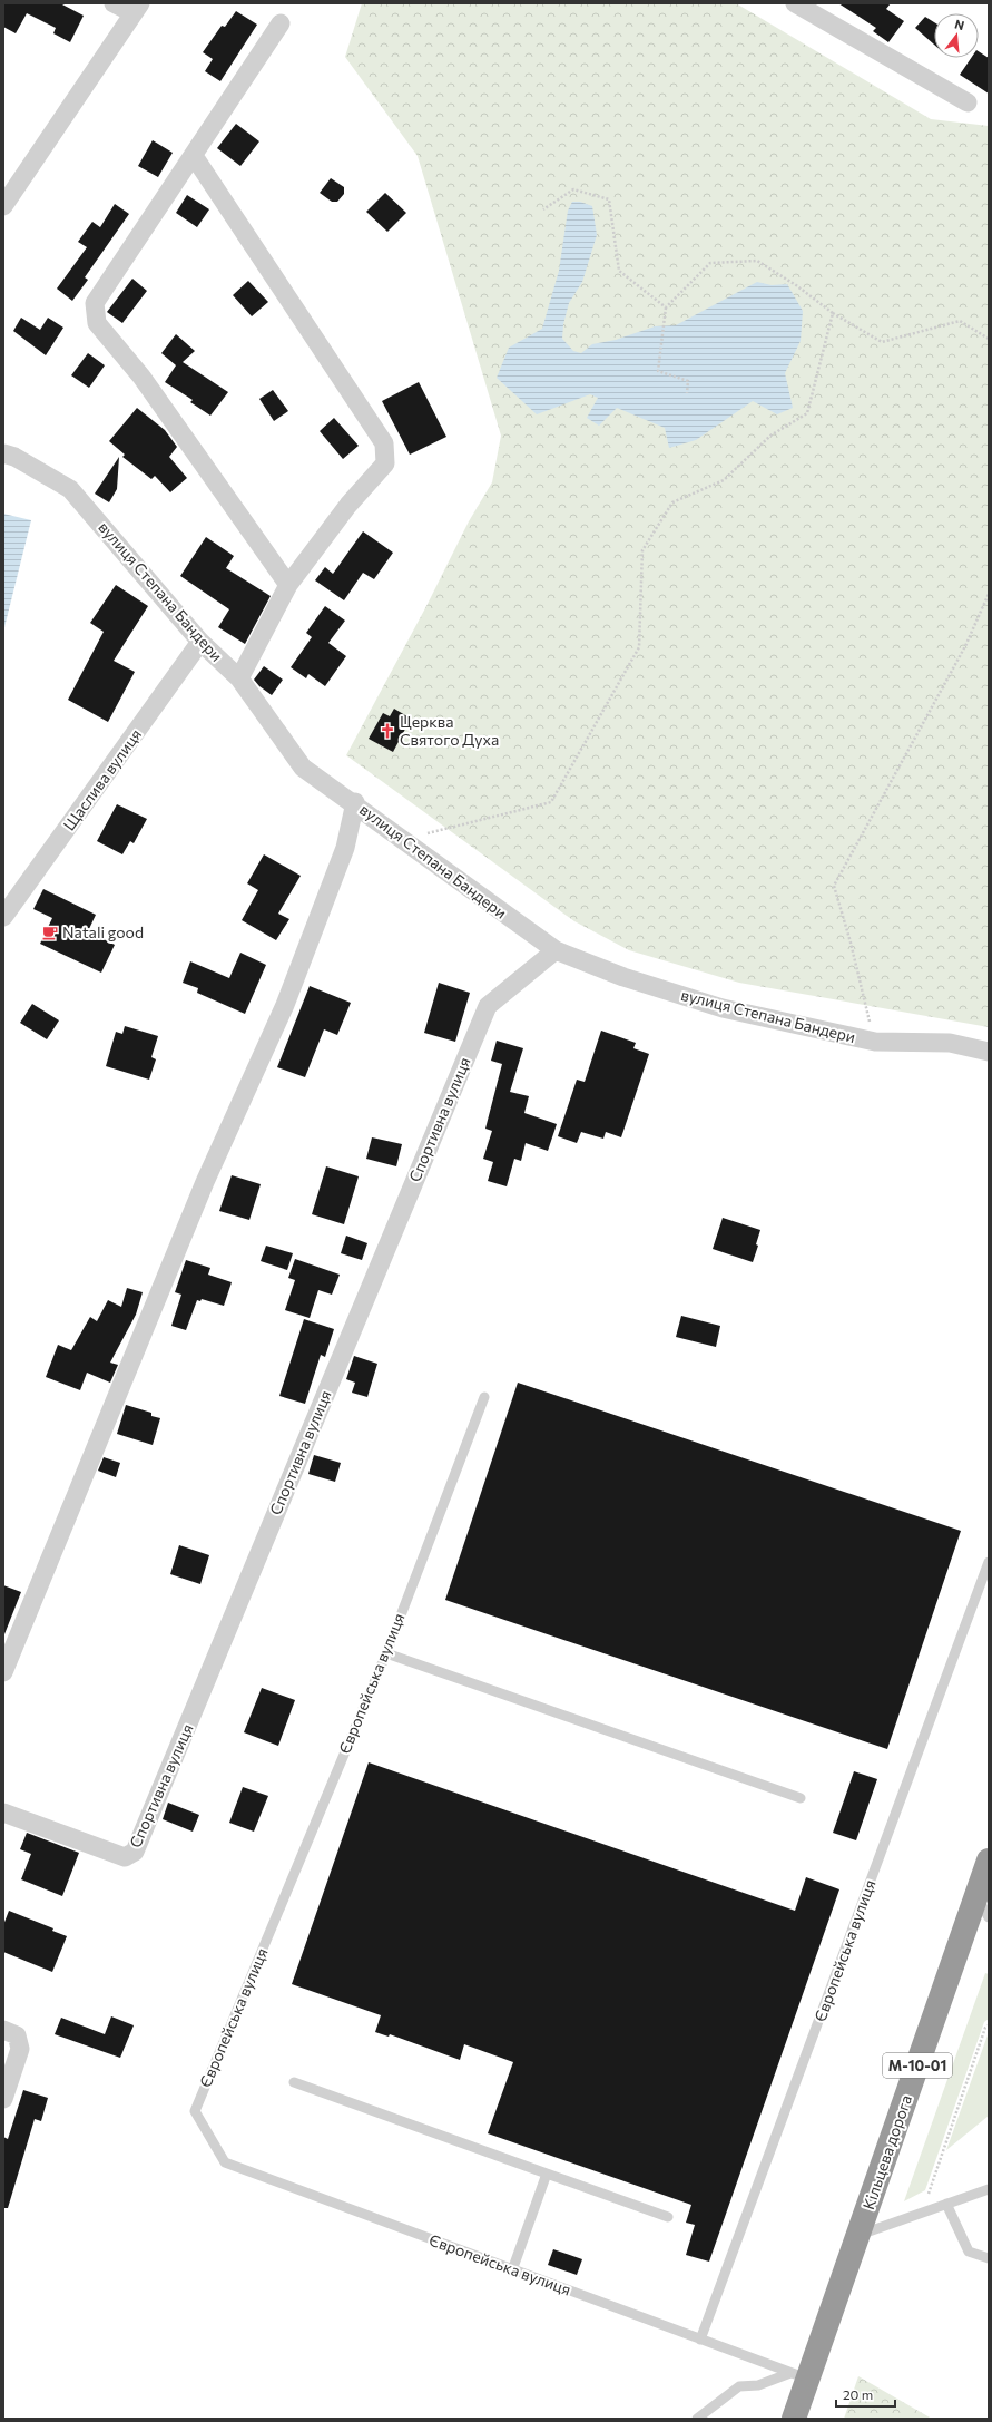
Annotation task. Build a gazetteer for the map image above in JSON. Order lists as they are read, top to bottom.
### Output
{
  "streets": {
    "highway": ["М-10-01", "Кільцева дорога"],
    "street": ["вулиця Степана Бандери", "Щаслива вулиця", "Спортивна вулиця"],
    "lane": ["Європейська вулиця"]
  },
  "crossings": [
    ["вулиця Степана Бандери", "Щаслива вулиця"],
    ["вулиця Степана Бандери", "Спортивна вулиця"],
    ["Європейська вулиця", "Кільцева дорога"]
  ],
  "places": {
    "church": ["Церква Святого Духа"],
    "cafe": ["Natali good"]
  },
  "scale_bar": "20 m",
  "north": "top"
}
